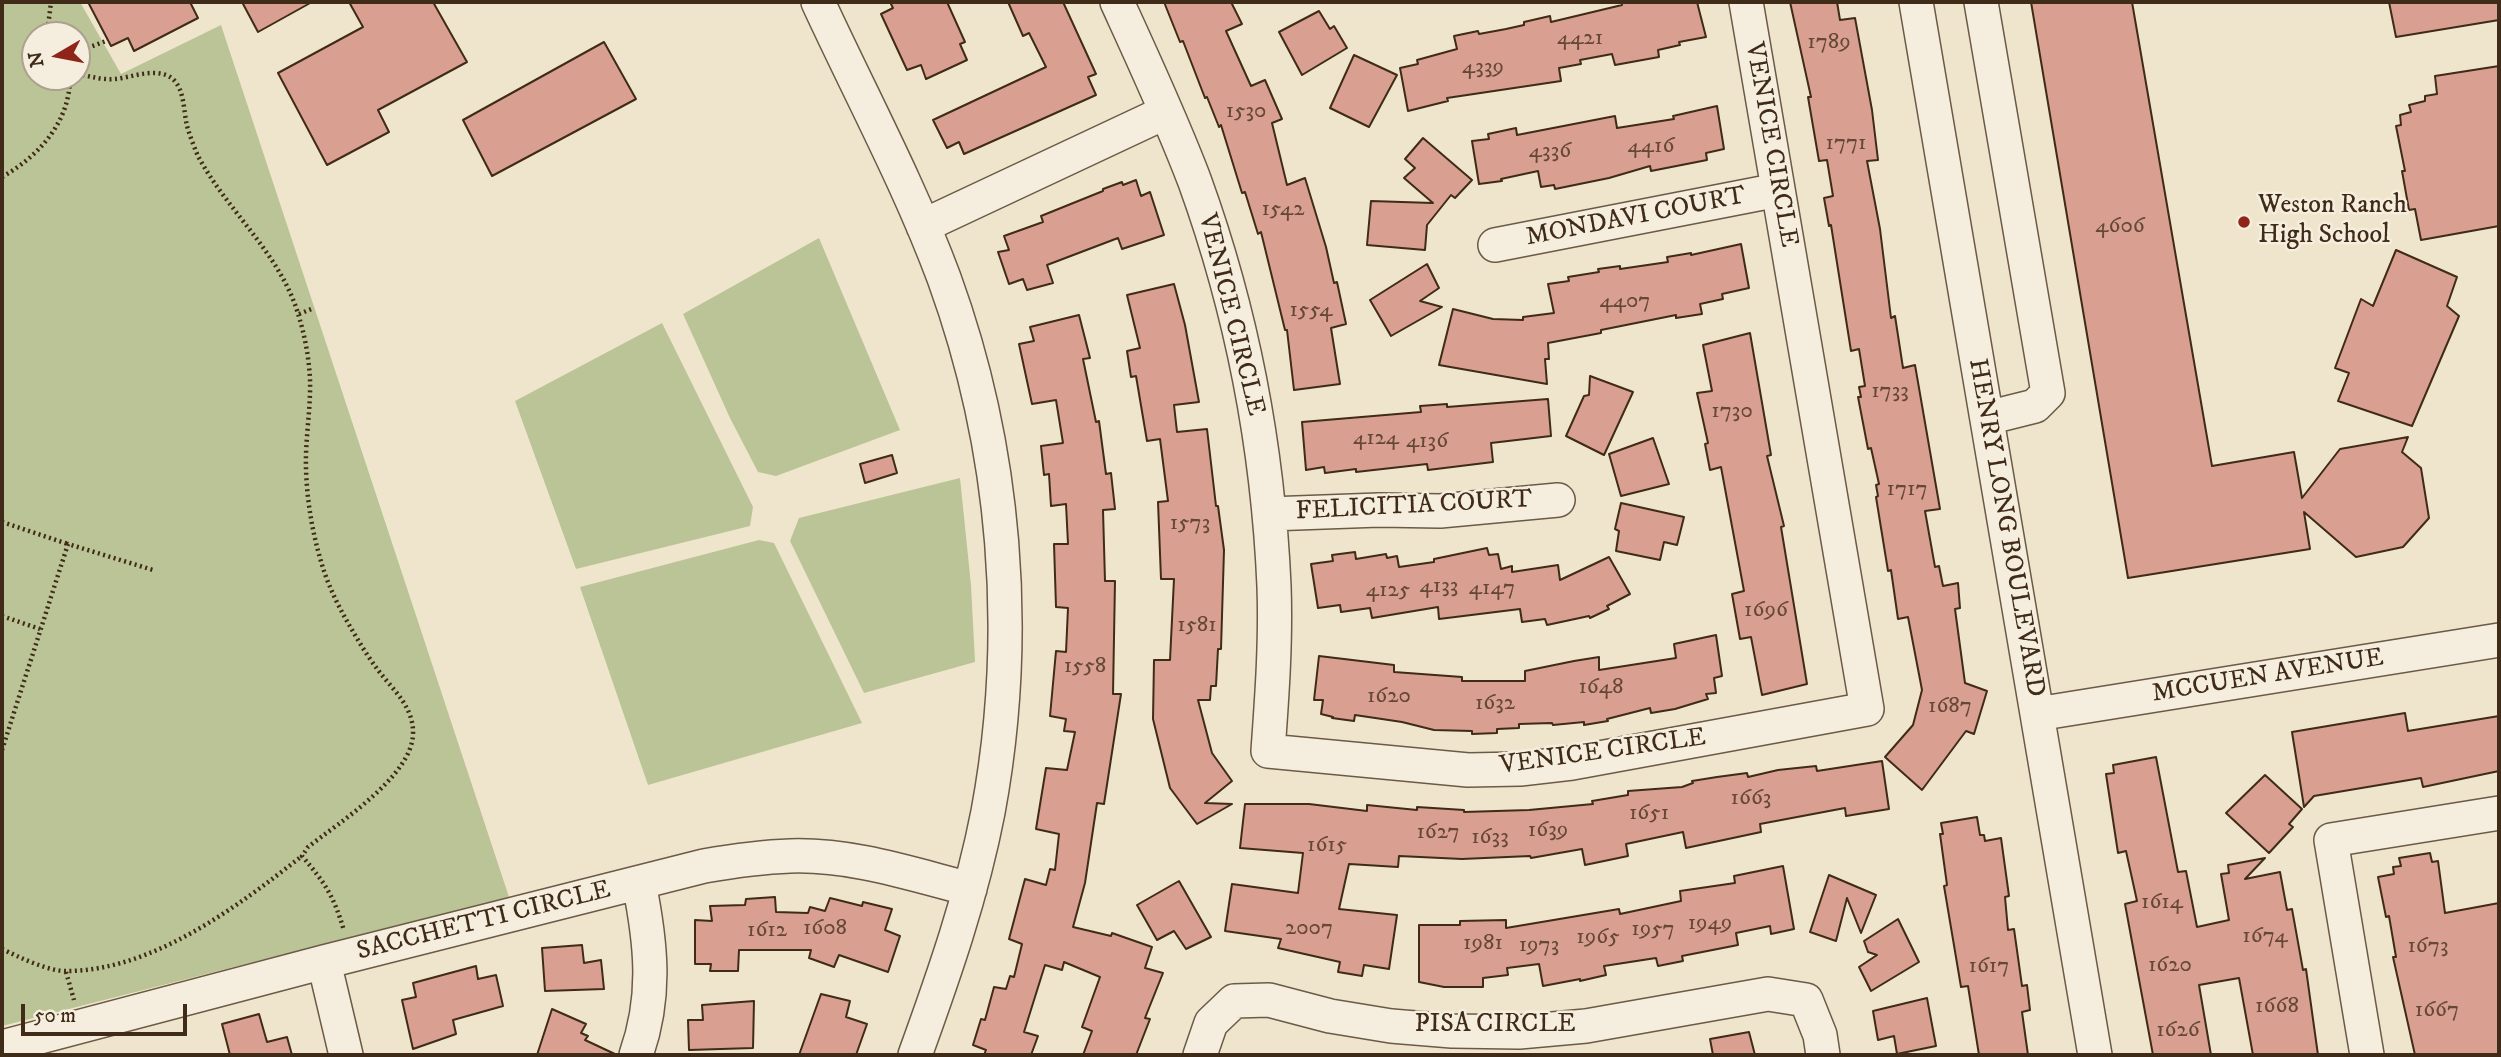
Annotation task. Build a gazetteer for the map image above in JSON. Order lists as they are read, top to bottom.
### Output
{
  "streets": {
    "street": [
      "VENICE CIRCLE",
      "MONDAVI COURT",
      "FELICITIA COURT",
      "HENRY LONG BOULEVARD",
      "MCCUEN AVENUE",
      "SACCHETTI CIRCLE",
      "PISA CIRCLE"
    ]
  },
  "crossings": [
    ["VENICE CIRCLE", "MONDAVI COURT"],
    ["VENICE CIRCLE", "FELICITIA COURT"],
    ["HENRY LONG BOULEVARD", "MCCUEN AVENUE"]
  ],
  "places": ["Weston Ranch High School"],
  "house_numbers": [
    "4421",
    "1789",
    "4339",
    "1530",
    "1771",
    "4416",
    "4336",
    "1542",
    "4606",
    "4407",
    "1554",
    "1733",
    "1730",
    "4124",
    "4136",
    "1717",
    "1573",
    "4133",
    "4147",
    "4125",
    "1696",
    "1581",
    "1558",
    "1648",
    "1620",
    "1632",
    "1687",
    "1663",
    "1651",
    "1639",
    "1627",
    "1633",
    "1615",
    "1614",
    "1949",
    "1608",
    "2007",
    "1957",
    "1612",
    "1674",
    "1965",
    "1981",
    "1973",
    "1673",
    "1620",
    "1617",
    "1668",
    "1667",
    "1626"
  ],
  "scale_bar": "50 m",
  "north": "left"
}
